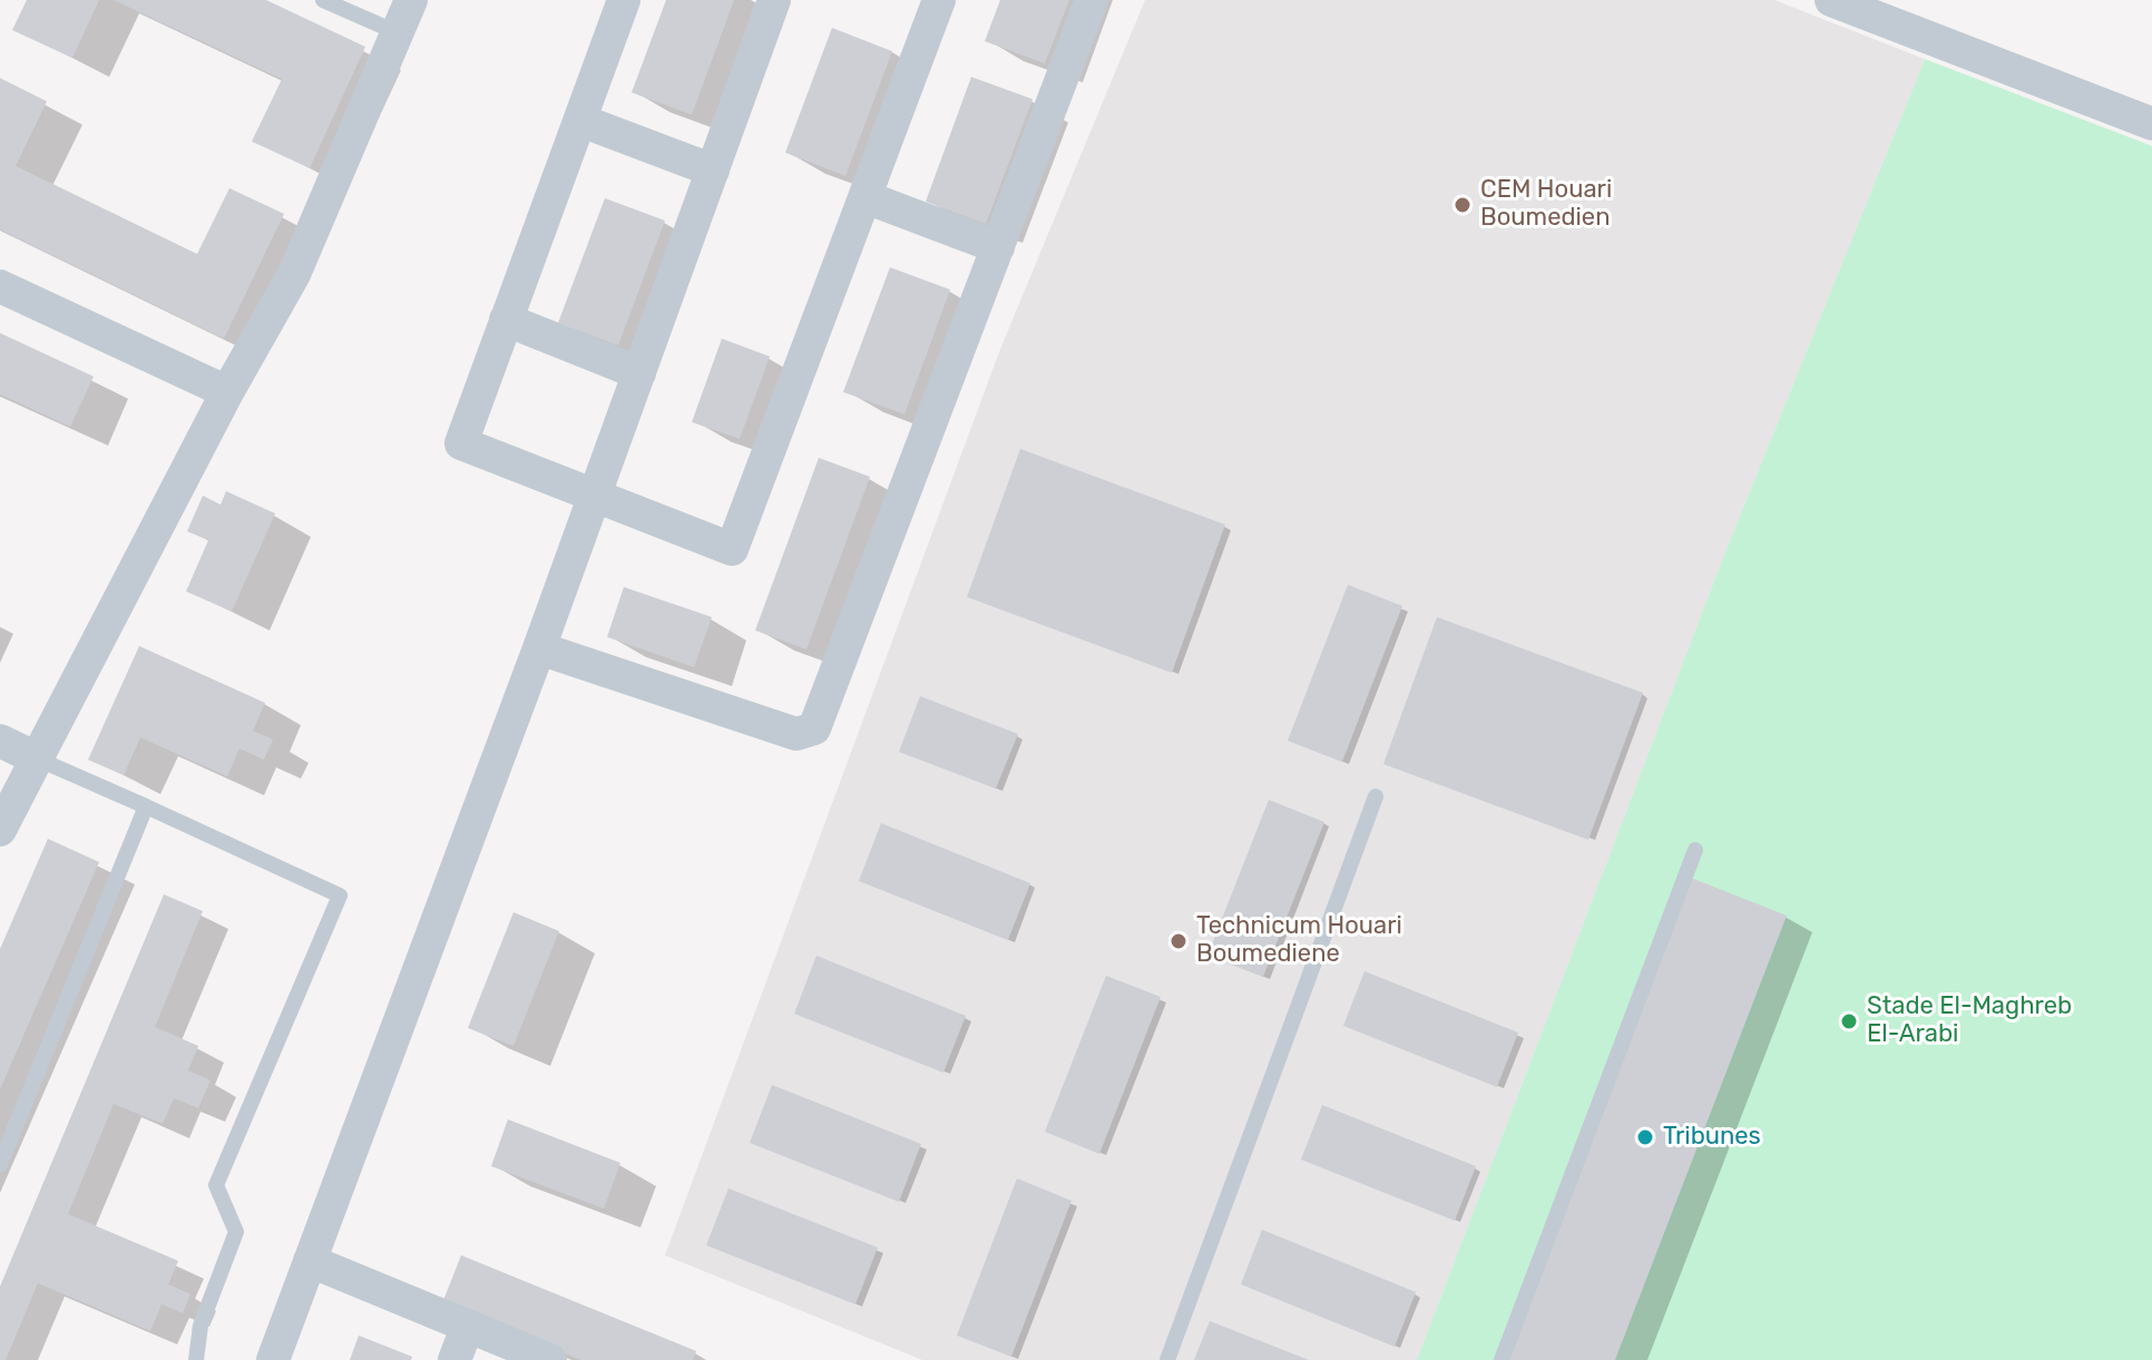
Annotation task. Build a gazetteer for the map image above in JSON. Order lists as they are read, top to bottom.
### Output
{
  "places": [
    "CEM Houari Boumedien",
    "Technicum Houari Boumediene",
    "Stade El-Maghreb El-Arabi",
    "Tribunes"
  ]
}
